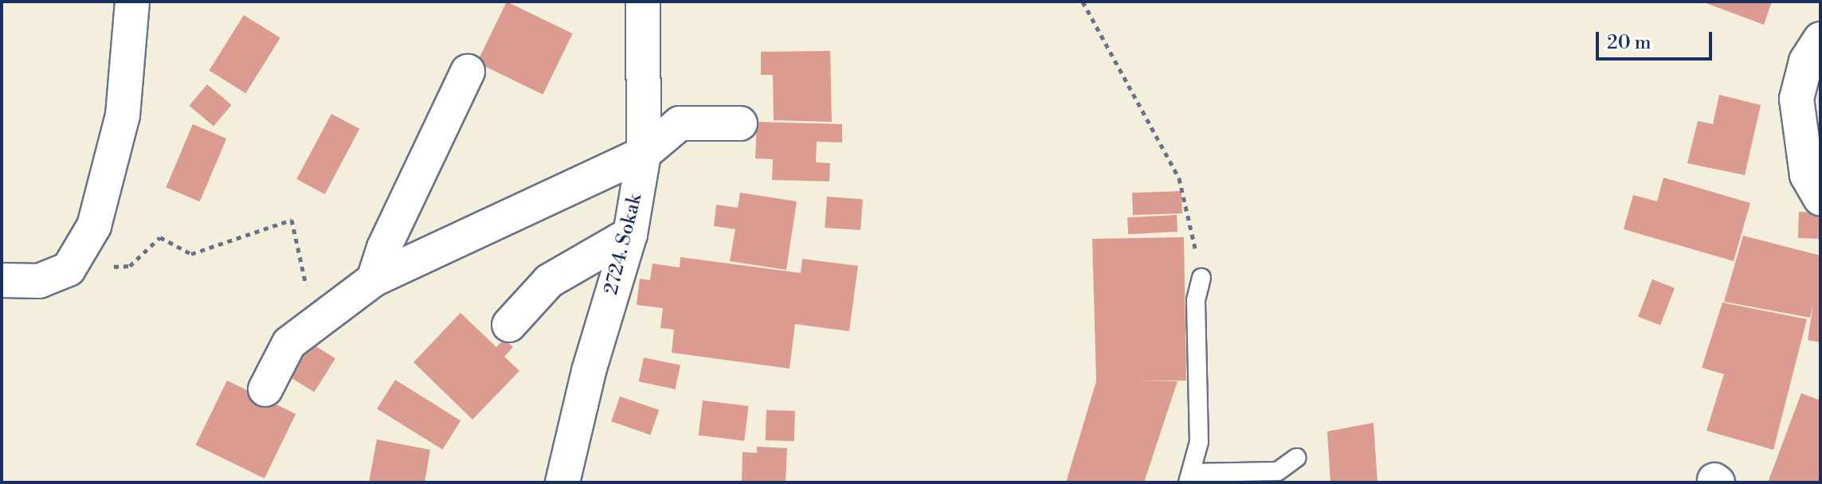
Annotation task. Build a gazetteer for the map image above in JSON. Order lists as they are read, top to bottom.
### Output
{
  "streets": {
    "street": ["2724. Sokak"]
  },
  "scale_bar": "20 m"
}
